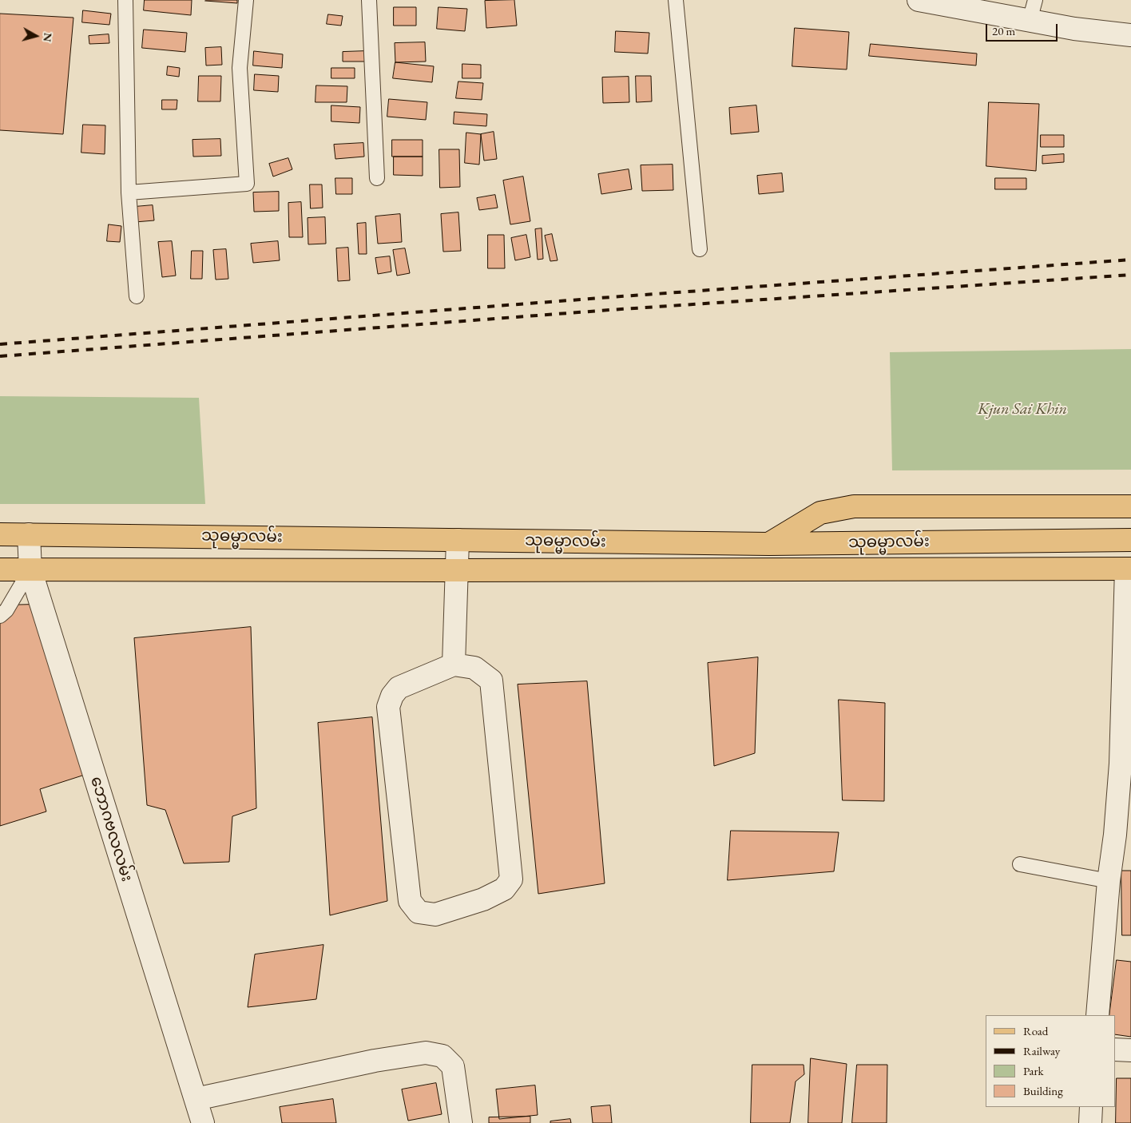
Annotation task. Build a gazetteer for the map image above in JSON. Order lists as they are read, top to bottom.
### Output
{
  "streets": {
    "main road": ["သုဓမ္မာလမ်း"],
    "street": ["ဘောဂဗလလမ်း"]
  },
  "crossings": [
    ["သုဓမ္မာလမ်း", "ဘောဂဗလလမ်း"]
  ],
  "parks": ["Kjun Sai Khin"],
  "legend": [
    "Road",
    "Railway",
    "Park",
    "Building"
  ],
  "scale_bar": "20 m",
  "north": "right"
}
